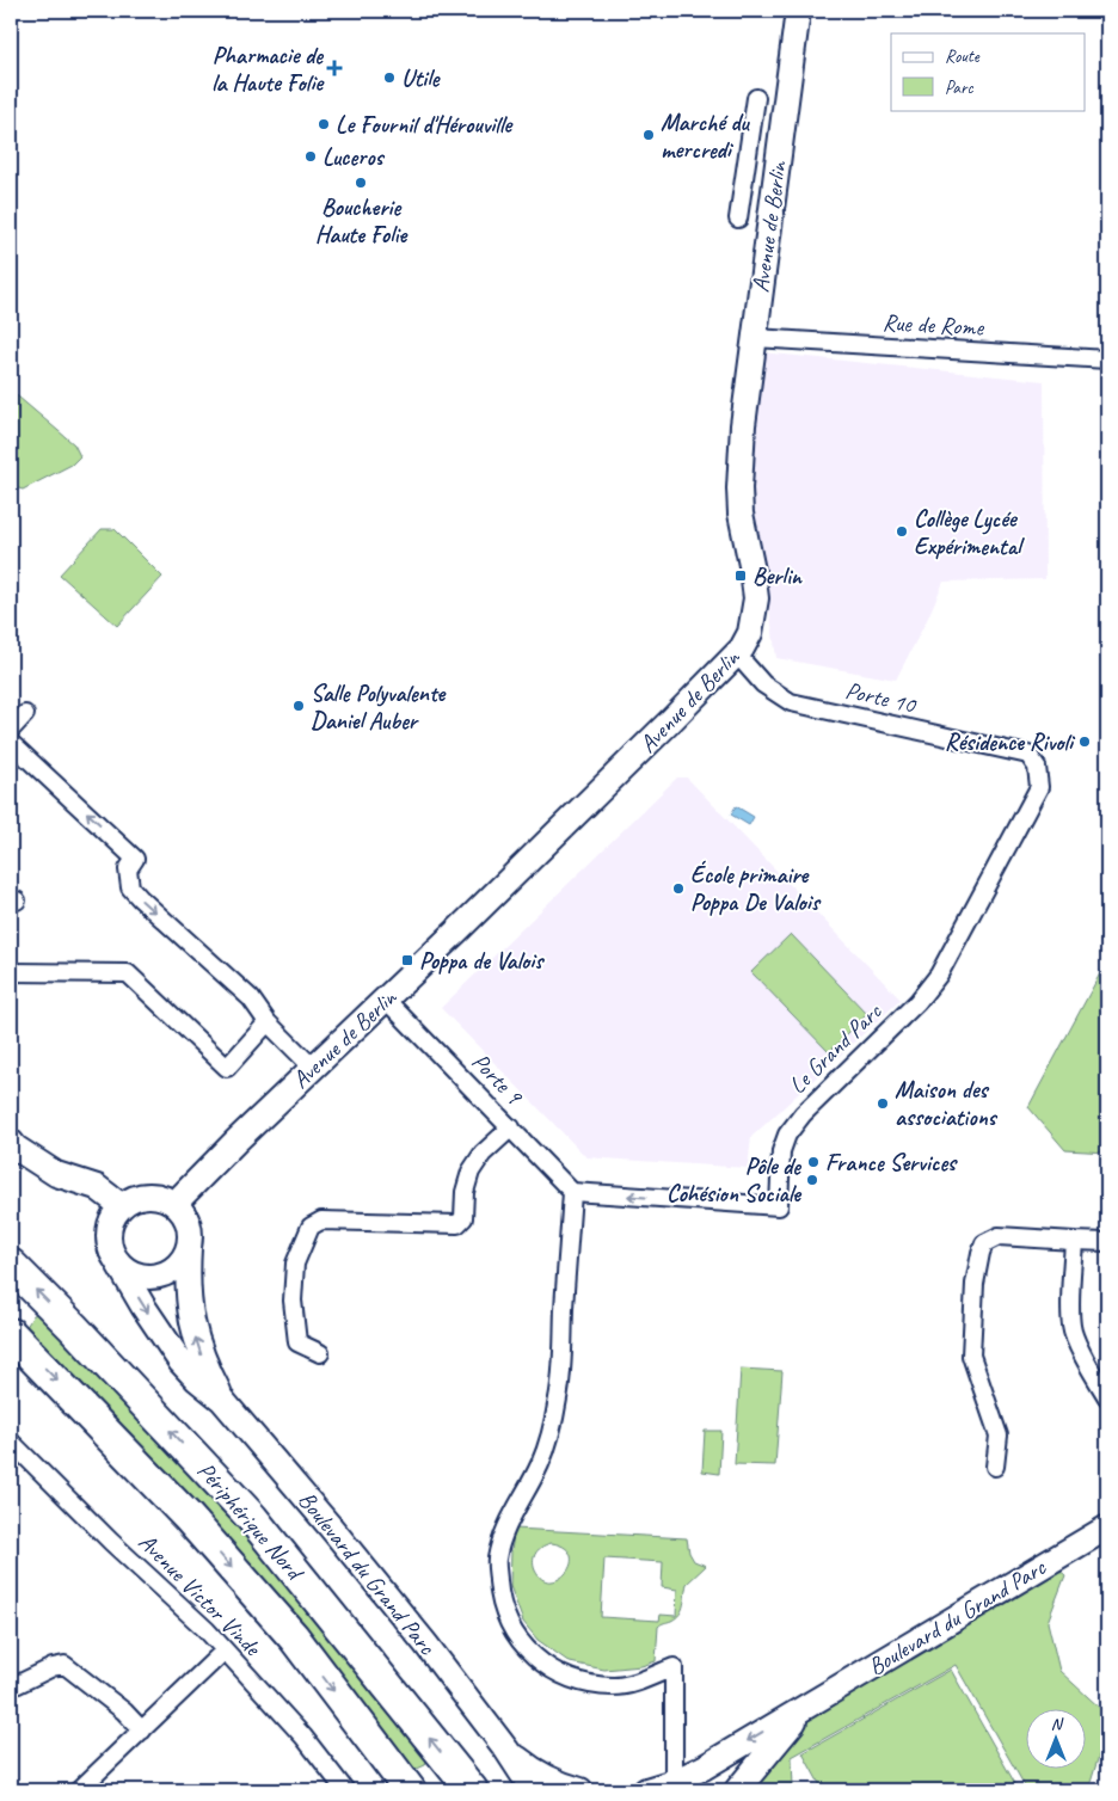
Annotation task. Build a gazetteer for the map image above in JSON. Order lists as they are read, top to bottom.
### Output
{
  "streets": {
    "highway": ["Périphérique Nord"],
    "street": [
      "Avenue de Berlin",
      "Rue de Rome",
      "Porte 10",
      "Le Grand Parc",
      "Porte 9",
      "Boulevard du Grand Parc",
      "Avenue Victor Vinde"
    ]
  },
  "crossings": [
    ["Avenue de Berlin", "Rue de Rome"],
    ["Avenue de Berlin", "Porte 10"],
    ["Avenue de Berlin", "Porte 9"],
    ["Avenue de Berlin", "Boulevard du Grand Parc"],
    ["Porte 10", "Le Grand Parc"],
    ["Le Grand Parc", "Porte 9"]
  ],
  "one_way": ["Le Grand Parc"],
  "places": {
    "health": ["Pharmacie de la Haute Folie"],
    "other": [
      "Utile",
      "Le Fournil d'Hérouville",
      "Marché du mercredi",
      "Luceros",
      "Boucherie Haute Folie",
      "Collège Lycée Expérimental",
      "Salle Polyvalente Daniel Auber",
      "Résidence Rivoli",
      "École primaire Poppa De Valois",
      "Maison des associations",
      "France Services",
      "Pôle de Cohésion Sociale"
    ],
    "transit": ["Berlin", "Poppa de Valois"]
  },
  "legend": ["Route", "Parc"],
  "north": "top"
}
